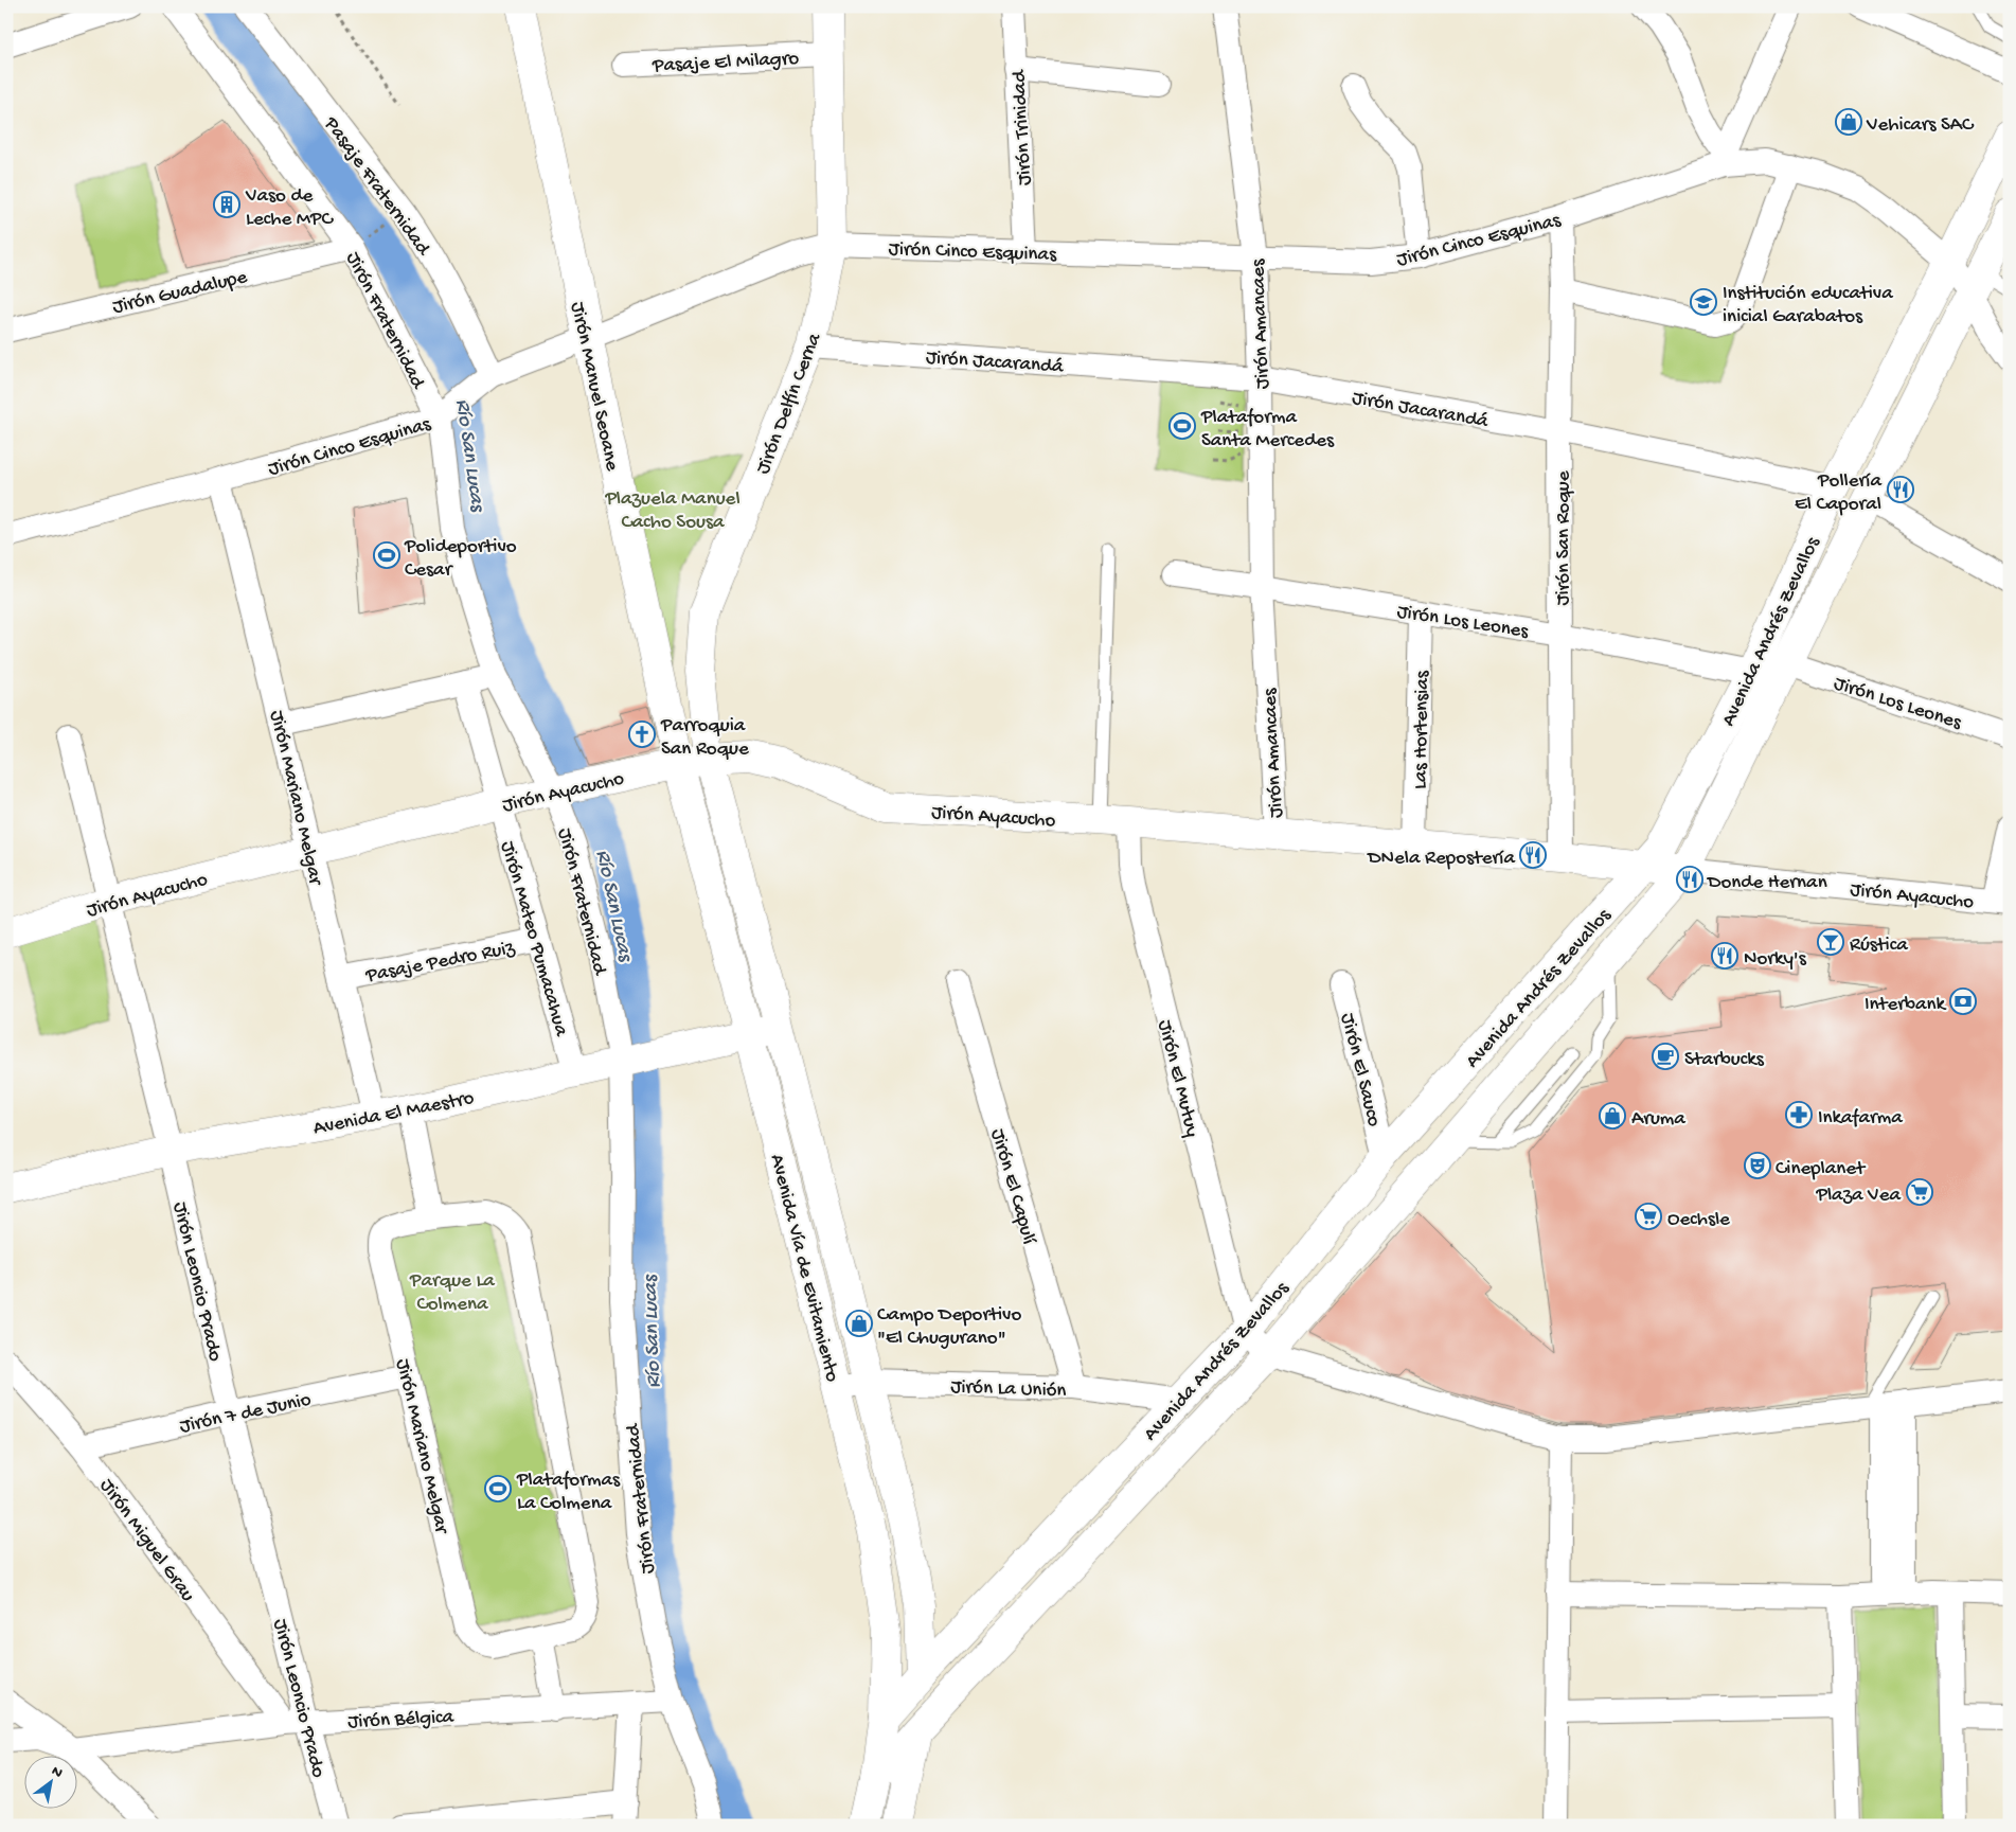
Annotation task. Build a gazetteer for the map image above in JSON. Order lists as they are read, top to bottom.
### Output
{
  "streets": {
    "main road": [
      "Jirón Manuel Seoane",
      "Jirón Delfín Cerna",
      "Avenida Andrés Zevallos",
      "Jirón Ayacucho",
      "Avenida El Maestro",
      "Avenida Vía de Evitamiento"
    ],
    "street": [
      "Pasaje El Milagro",
      "Jirón Trinidad",
      "Pasaje Fraternidad",
      "Jirón Cinco Esquinas",
      "Jirón Guadalupe",
      "Jirón Fraternidad",
      "Jirón Amancaes",
      "Jirón Jacarandá",
      "Jirón San Roque",
      "Jirón Los Leones",
      "Las Hortensias",
      "Jirón Mariano Melgar",
      "Jirón Mateo Pumacahua",
      "Pasaje Pedro Ruiz",
      "Jirón El Sauco",
      "Jirón El Mutuy",
      "Jirón El Capulí",
      "Jirón Leoncio Prado",
      "Jirón La Unión",
      "Jirón 7 de Junio",
      "Jirón Miguel Grau",
      "Jirón Bélgica"
    ]
  },
  "crossings": [
    ["Pasaje El Milagro", "Jirón Delfín Cerna"],
    ["Jirón Trinidad", "Jirón Cinco Esquinas"],
    ["Pasaje Fraternidad", "Jirón Cinco Esquinas"],
    ["Jirón Cinco Esquinas", "Jirón Fraternidad"],
    ["Jirón Cinco Esquinas", "Jirón Amancaes"],
    ["Jirón Cinco Esquinas", "Jirón Manuel Seoane"],
    ["Jirón Cinco Esquinas", "Jirón Delfín Cerna"],
    ["Jirón Cinco Esquinas", "Jirón San Roque"],
    ["Jirón Cinco Esquinas", "Avenida Andrés Zevallos"],
    ["Jirón Cinco Esquinas", "Jirón Mariano Melgar"],
    ["Jirón Guadalupe", "Jirón Fraternidad"],
    ["Jirón Fraternidad", "Jirón Ayacucho"],
    ["Jirón Fraternidad", "Avenida El Maestro"],
    ["Jirón Fraternidad", "Jirón Bélgica"],
    ["Jirón Amancaes", "Jirón Jacarandá"],
    ["Jirón Amancaes", "Jirón Los Leones"],
    ["Jirón Amancaes", "Jirón Ayacucho"],
    ["Jirón Jacarandá", "Jirón Delfín Cerna"],
    ["Jirón Jacarandá", "Jirón San Roque"],
    ["Jirón Jacarandá", "Avenida Andrés Zevallos"],
    ["Jirón Manuel Seoane", "Jirón Ayacucho"],
    ["Jirón Manuel Seoane", "Avenida Vía de Evitamiento"],
    ["Jirón Delfín Cerna", "Jirón Ayacucho"],
    ["Jirón Delfín Cerna", "Avenida Vía de Evitamiento"],
    ["Jirón San Roque", "Jirón Los Leones"],
    ["Jirón San Roque", "Jirón Ayacucho"],
    ["Jirón Los Leones", "Avenida Andrés Zevallos"],
    ["Jirón Los Leones", "Las Hortensias"],
    ["Avenida Andrés Zevallos", "Jirón Ayacucho"],
    ["Avenida Andrés Zevallos", "Jirón El Sauco"],
    ["Avenida Andrés Zevallos", "Jirón El Mutuy"],
    ["Avenida Andrés Zevallos", "Avenida Vía de Evitamiento"],
    ["Avenida Andrés Zevallos", "Jirón La Unión"],
    ["Las Hortensias", "Jirón Ayacucho"],
    ["Jirón Ayacucho", "Jirón Mariano Melgar"],
    ["Jirón Ayacucho", "Jirón Mateo Pumacahua"],
    ["Jirón Ayacucho", "Jirón El Mutuy"],
    ["Jirón Ayacucho", "Avenida Vía de Evitamiento"],
    ["Jirón Ayacucho", "Jirón Leoncio Prado"],
    ["Jirón Mariano Melgar", "Pasaje Pedro Ruiz"],
    ["Jirón Mariano Melgar", "Avenida El Maestro"],
    ["Jirón Mariano Melgar", "Jirón 7 de Junio"],
    ["Jirón Mateo Pumacahua", "Pasaje Pedro Ruiz"],
    ["Jirón Mateo Pumacahua", "Avenida El Maestro"],
    ["Avenida El Maestro", "Avenida Vía de Evitamiento"],
    ["Avenida El Maestro", "Jirón Leoncio Prado"],
    ["Jirón El Capulí", "Jirón La Unión"],
    ["Avenida Vía de Evitamiento", "Jirón La Unión"],
    ["Jirón Leoncio Prado", "Jirón 7 de Junio"],
    ["Jirón Leoncio Prado", "Jirón Miguel Grau"],
    ["Jirón Leoncio Prado", "Jirón Bélgica"],
    ["Jirón 7 de Junio", "Jirón Miguel Grau"],
    ["Jirón Miguel Grau", "Jirón Bélgica"]
  ],
  "water": ["Río San Lucas"],
  "parks": ["Plazuela Manuel Cacho Sousa", "Parque La Colmena"],
  "places": {
    "shop": ["Vehicars SAC", "Aruma", "Campo Deportivo \"El Chugurano\""],
    "building": ["Vaso de Leche MPC"],
    "school or university": ["Institución educativa inicial Garabatos"],
    "sports": ["Plataforma Santa Mercedes", "Polideportivo Cesar", "Plataformas La Colmena"],
    "restaurant": [
      "Pollería El Caporal",
      "DNela Repostería",
      "Donde Hernan",
      "Norky's"
    ],
    "church": ["Parroquia San Roque"],
    "bar": ["Rústica"],
    "bank": ["Interbank"],
    "cafe": ["Starbucks"],
    "pharmacy": ["Inkafarma"],
    "theatre": ["Cineplanet"],
    "supermarket": ["Plaza Vea", "Oechsle"]
  },
  "north": "top right"
}
